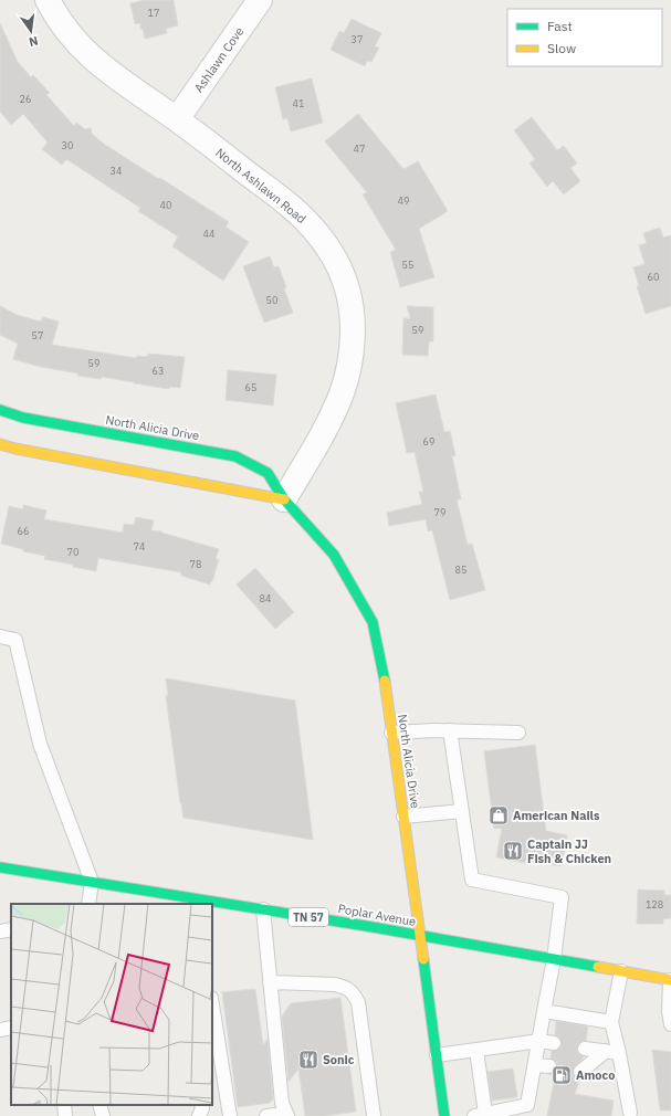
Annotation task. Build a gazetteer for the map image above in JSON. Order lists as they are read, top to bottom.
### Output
{
  "streets": {
    "main road": ["North Alicia Drive", "Poplar Avenue", "TN 57"],
    "street": ["Ashlawn Cove", "North Ashlawn Road"]
  },
  "crossings": [
    ["Ashlawn Cove", "North Ashlawn Road"],
    ["North Ashlawn Road", "North Alicia Drive"],
    ["North Alicia Drive", "Poplar Avenue"]
  ],
  "places": {
    "shop": ["American Nails"],
    "restaurant": ["Captain JJ Fish & Chicken", "Sonic"],
    "fuel station": ["Amoco"]
  },
  "house_numbers": [
    "17",
    "37",
    "26",
    "41",
    "30",
    "47",
    "34",
    "49",
    "40",
    "44",
    "55",
    "60",
    "50",
    "59",
    "57",
    "59",
    "63",
    "65",
    "69",
    "79",
    "66",
    "74",
    "70",
    "78",
    "85",
    "84",
    "128"
  ],
  "legend": ["Fast", "Slow"],
  "north": "bottom"
}
